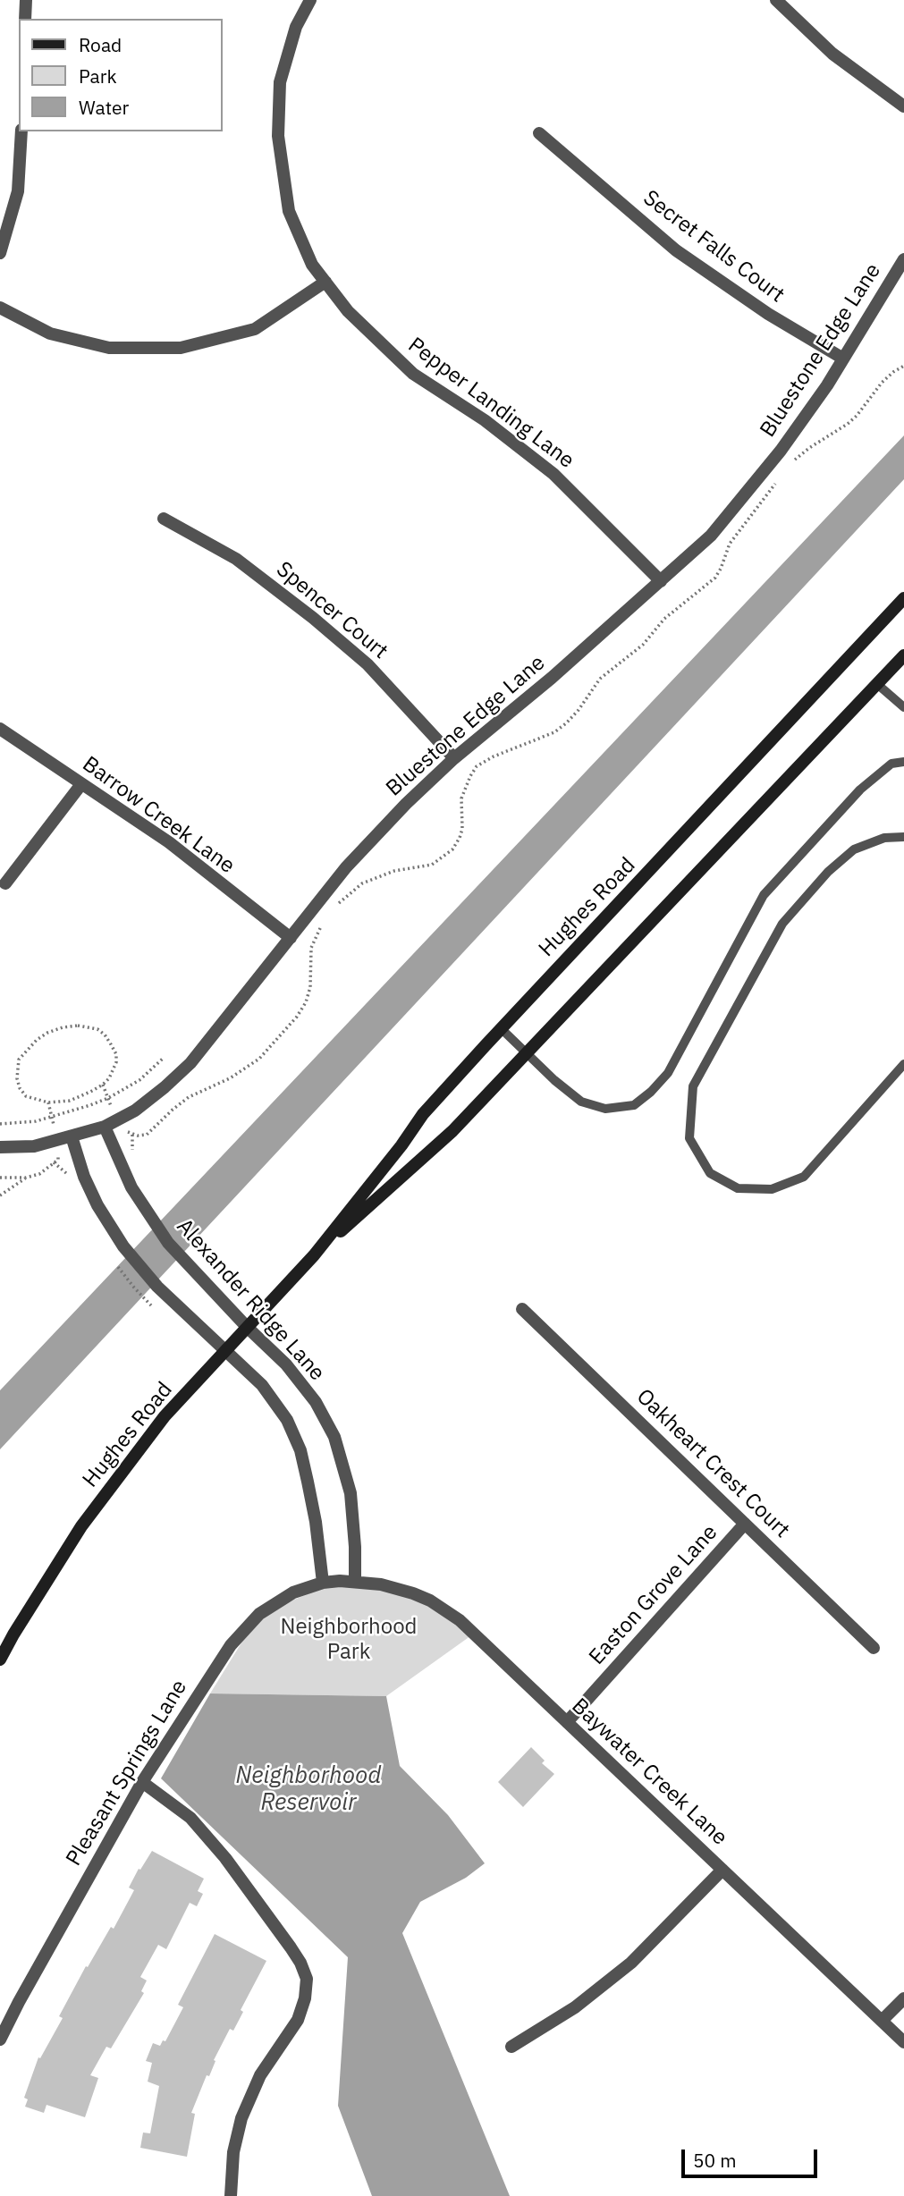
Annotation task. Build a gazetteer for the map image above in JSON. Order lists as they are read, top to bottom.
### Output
{
  "streets": {
    "main road": ["Hughes Road"],
    "street": [
      "Secret Falls Court",
      "Bluestone Edge Lane",
      "Pepper Landing Lane",
      "Spencer Court",
      "Barrow Creek Lane",
      "Alexander Ridge Lane",
      "Oakheart Crest Court",
      "Easton Grove Lane",
      "Baywater Creek Lane",
      "Pleasant Springs Lane"
    ]
  },
  "crossings": [
    ["Secret Falls Court", "Bluestone Edge Lane"],
    ["Bluestone Edge Lane", "Pepper Landing Lane"],
    ["Bluestone Edge Lane", "Spencer Court"],
    ["Bluestone Edge Lane", "Barrow Creek Lane"],
    ["Bluestone Edge Lane", "Alexander Ridge Lane"],
    ["Hughes Road", "Alexander Ridge Lane"],
    ["Alexander Ridge Lane", "Baywater Creek Lane"],
    ["Oakheart Crest Court", "Easton Grove Lane"],
    ["Easton Grove Lane", "Baywater Creek Lane"],
    ["Baywater Creek Lane", "Pleasant Springs Lane"]
  ],
  "water": ["Neighborhood Reservoir"],
  "parks": ["Neighborhood Park"],
  "legend": ["Road", "Park", "Water"],
  "scale_bar": "50 m"
}
